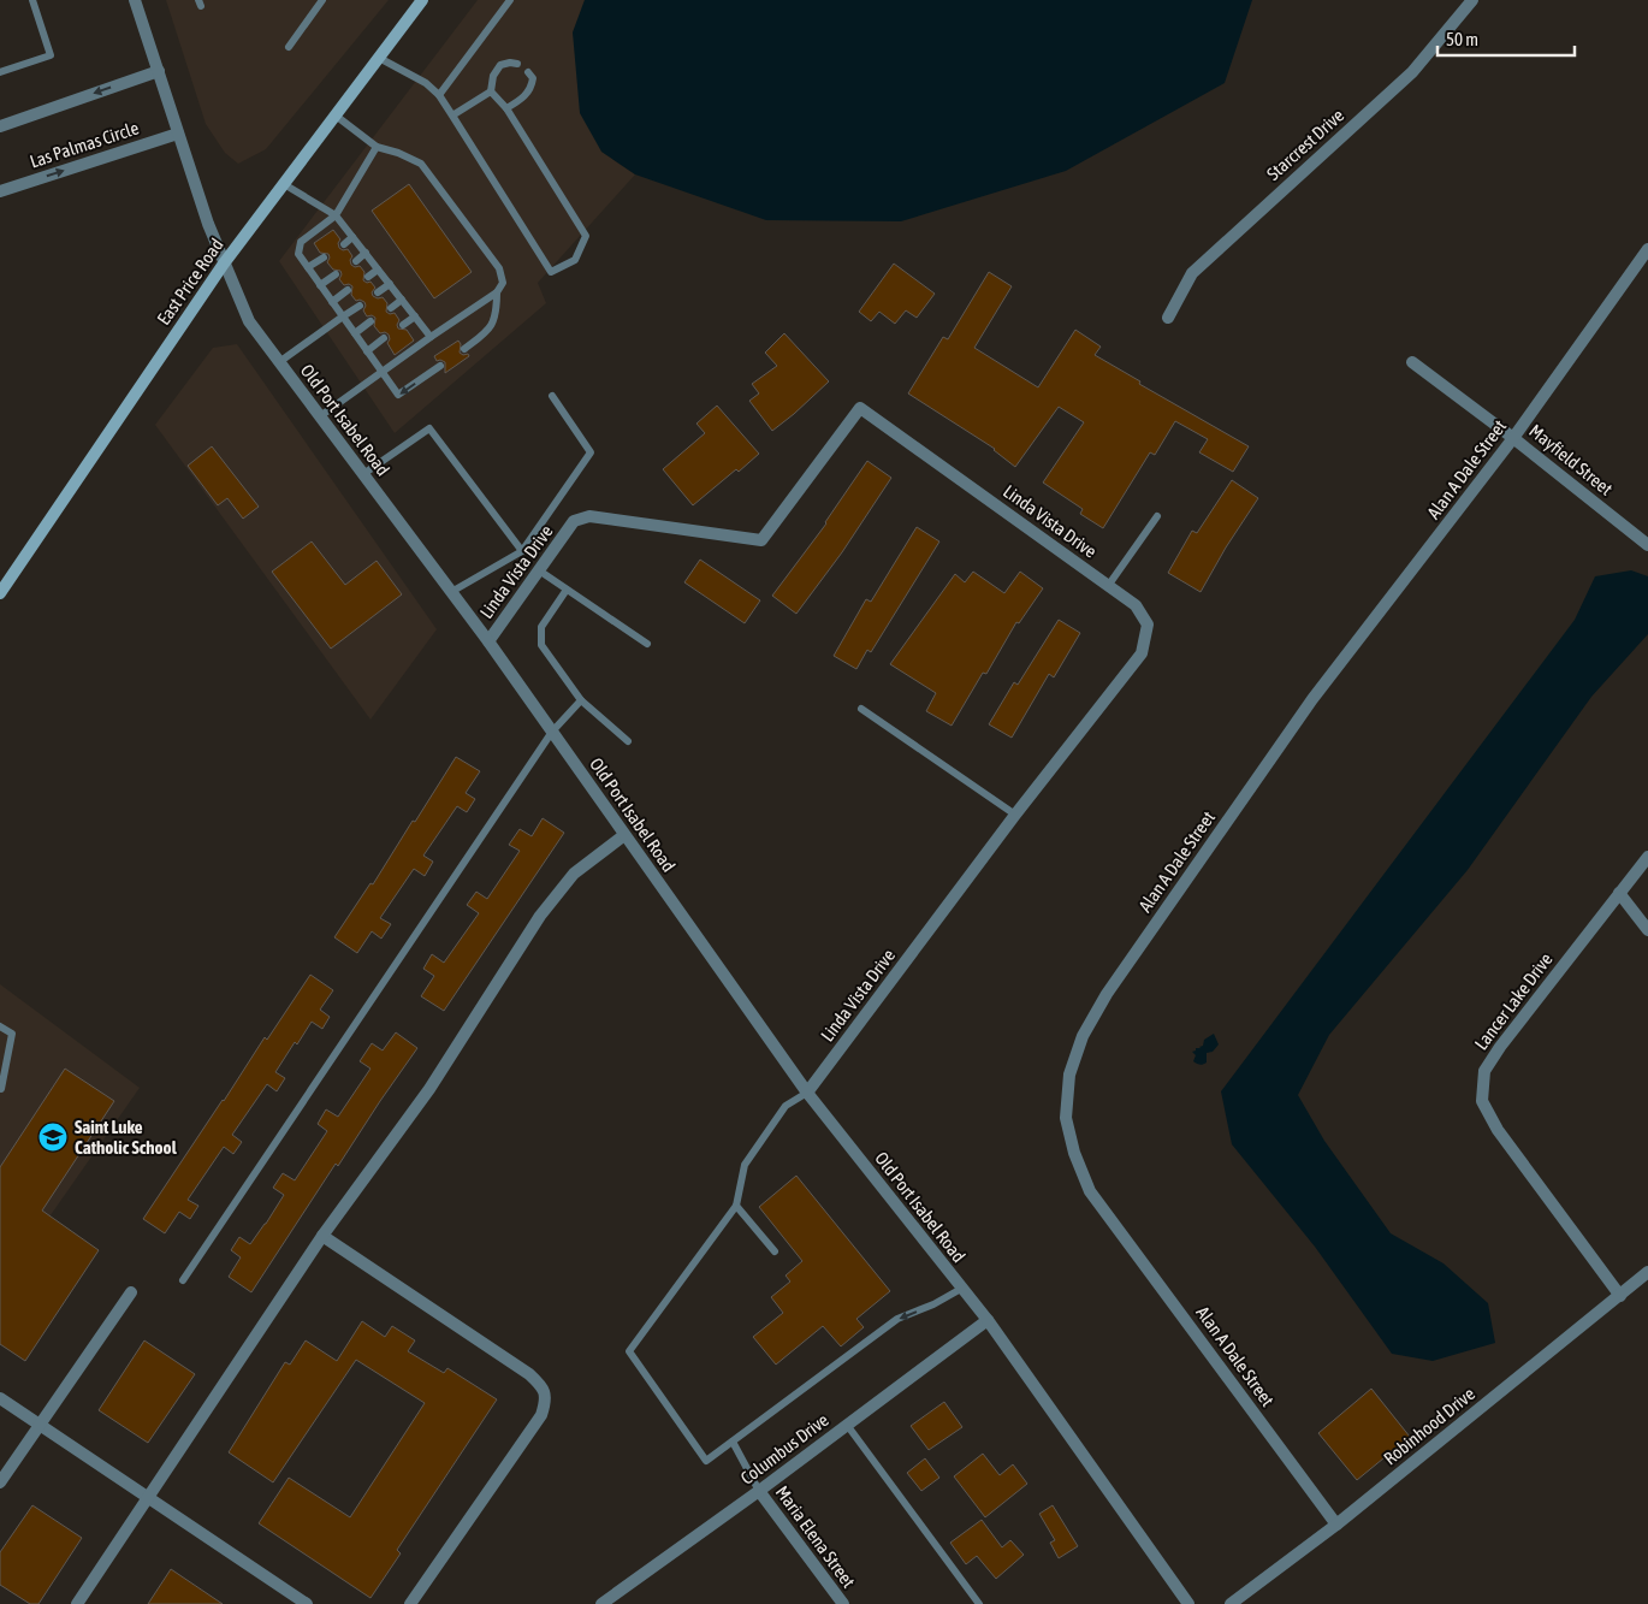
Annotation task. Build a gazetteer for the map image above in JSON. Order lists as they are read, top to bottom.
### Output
{
  "streets": {
    "main road": ["East Price Road"],
    "street": [
      "Las Palmas Circle",
      "Starcrest Drive",
      "Old Port Isabel Road",
      "Mayfield Street",
      "Alan A Dale Street",
      "Linda Vista Drive",
      "Lancer Lake Drive",
      "Robinhood Drive",
      "Columbus Drive",
      "Maria Elena Street"
    ]
  },
  "crossings": [
    ["Las Palmas Circle", "Old Port Isabel Road"],
    ["East Price Road", "Old Port Isabel Road"],
    ["Old Port Isabel Road", "Linda Vista Drive"],
    ["Old Port Isabel Road", "Columbus Drive"],
    ["Mayfield Street", "Alan A Dale Street"],
    ["Alan A Dale Street", "Robinhood Drive"],
    ["Lancer Lake Drive", "Robinhood Drive"],
    ["Columbus Drive", "Maria Elena Street"]
  ],
  "places": {
    "school or university": ["Saint Luke Catholic School"]
  },
  "scale_bar": "50 m"
}
